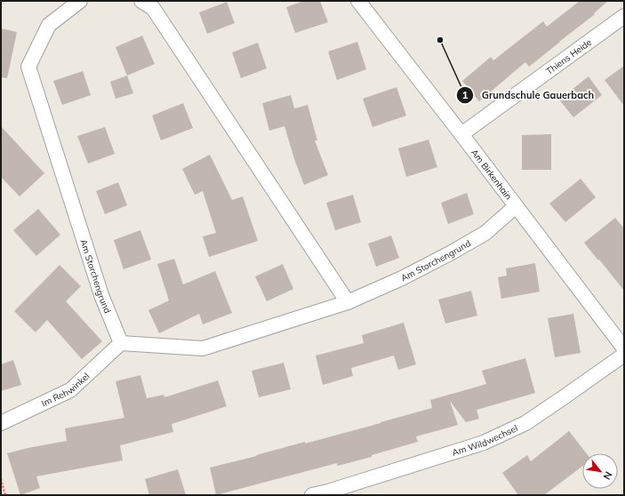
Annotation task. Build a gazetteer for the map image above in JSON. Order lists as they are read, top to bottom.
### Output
{
  "streets": {
    "street": [
      "Thiens Heide",
      "Am Birkenhain",
      "Am Storchengrund",
      "Im Rehwinkel",
      "Am Wildwechsel"
    ]
  },
  "crossings": [
    ["Thiens Heide", "Am Birkenhain"],
    ["Am Birkenhain", "Am Storchengrund"],
    ["Am Storchengrund", "Im Rehwinkel"]
  ],
  "places": ["Grundschule Gauerbach"],
  "north": "bottom right"
}
